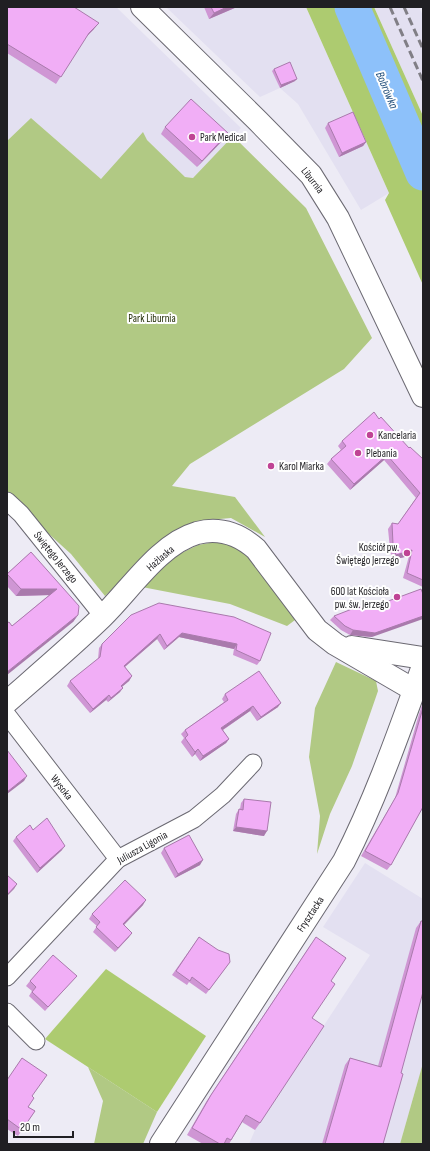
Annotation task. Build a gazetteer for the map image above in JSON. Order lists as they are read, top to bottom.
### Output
{
  "streets": {
    "street": [
      "Liburnia",
      "Świętego Jerzego",
      "Hażlaska",
      "Wysoka",
      "Juliusza Ligonia",
      "Frysztacka"
    ]
  },
  "crossings": [
    ["Świętego Jerzego", "Hażlaska"],
    ["Hażlaska", "Frysztacka"],
    ["Wysoka", "Juliusza Ligonia"]
  ],
  "water": ["Bobrówka"],
  "parks": ["Park Liburnia"],
  "places": [
    "Park Medical",
    "Kancelaria",
    "Plebania",
    "Karol Miarka",
    "Kościół pw. Świętego Jerzego",
    "600 lat Kościoła pw. św. Jerzego"
  ],
  "scale_bar": "20 m"
}
